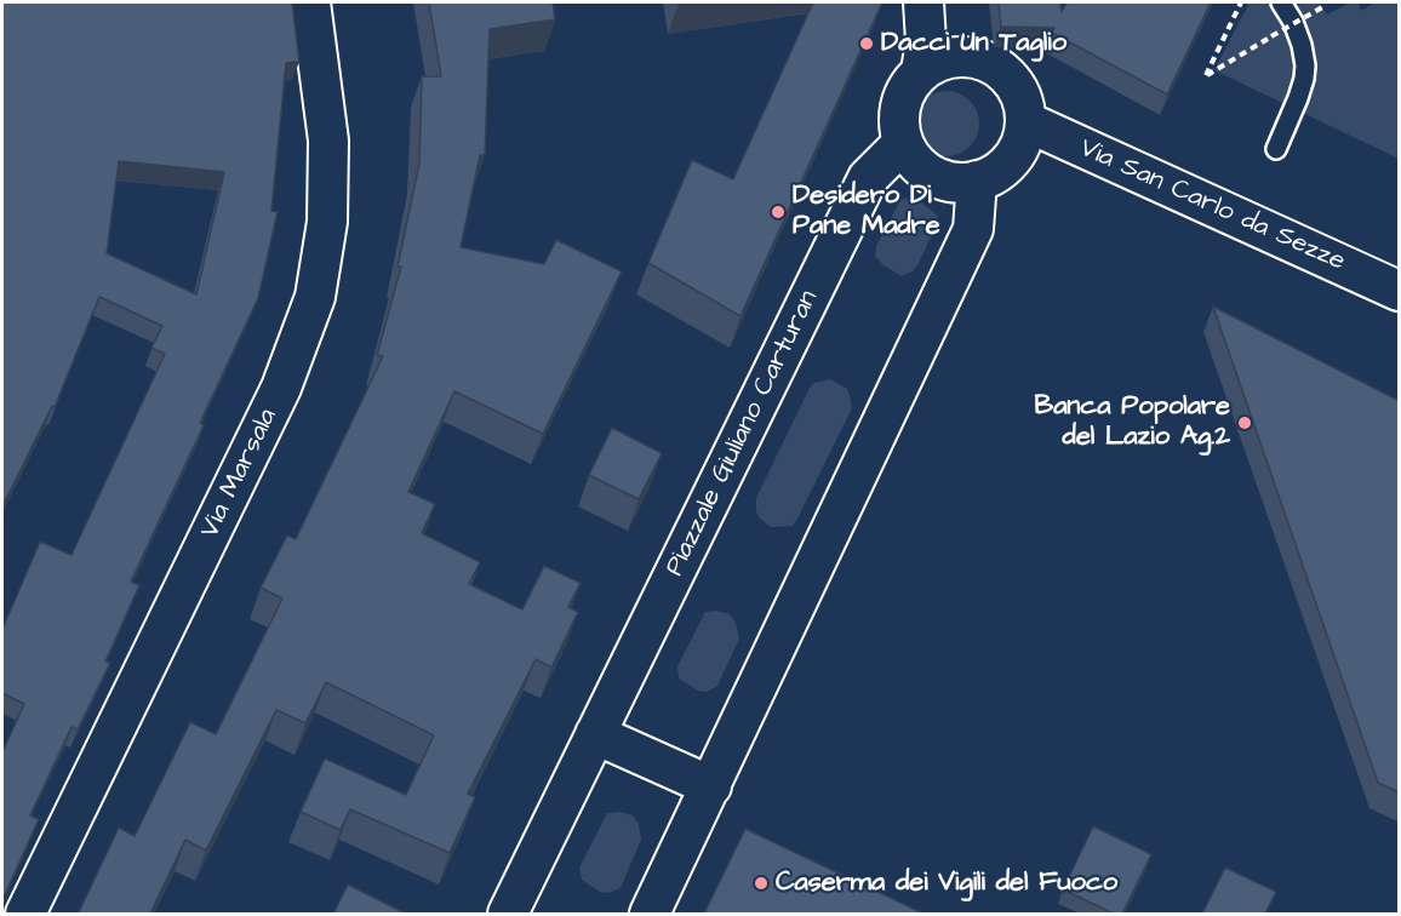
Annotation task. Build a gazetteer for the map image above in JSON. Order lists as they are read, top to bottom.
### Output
{
  "streets": {
    "street": ["Via San Carlo da Sezze", "Piazzale Giuliano Carturan", "Via Marsala"]
  },
  "crossings": [
    ["Via San Carlo da Sezze", "Piazzale Giuliano Carturan"]
  ],
  "places": [
    "Dacci Un Taglio",
    "Desidero Di Pane Madre",
    "Banca Popolare del Lazio Ag.2",
    "Caserma dei Vigili del Fuoco"
  ]
}
